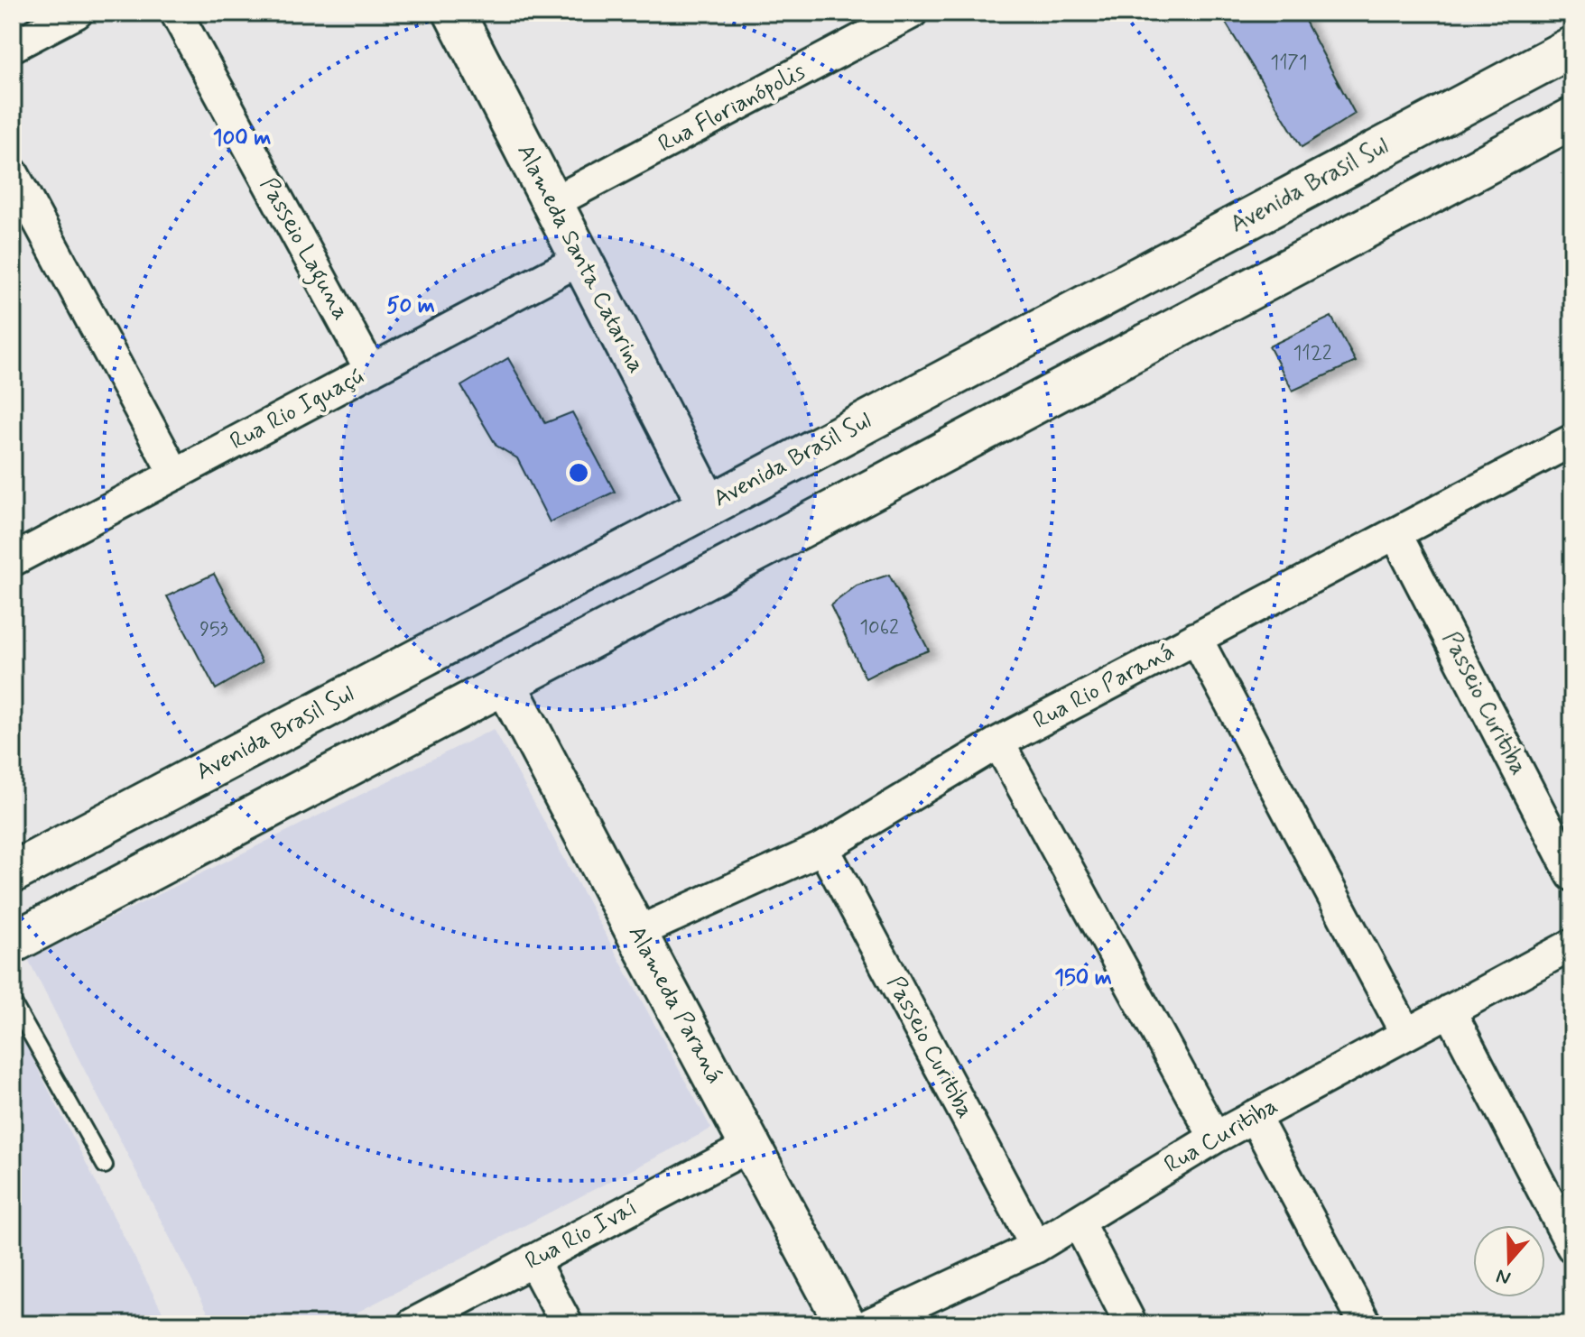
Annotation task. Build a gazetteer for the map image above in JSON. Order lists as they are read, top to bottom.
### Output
{
  "streets": {
    "main road": ["Avenida Brasil Sul", "Alameda Santa Catarina", "Alameda Paraná"],
    "street": [
      "Rua Florianópolis",
      "Passeio Laguna",
      "Rua Rio Iguaçú",
      "Rua Rio Paraná",
      "Passeio Curitiba",
      "Rua Curitiba",
      "Rua Rio Ivaí"
    ]
  },
  "crossings": [
    ["Rua Florianópolis", "Alameda Santa Catarina"],
    ["Avenida Brasil Sul", "Alameda Santa Catarina"],
    ["Passeio Laguna", "Rua Rio Iguaçú"],
    ["Alameda Santa Catarina", "Rua Rio Iguaçú"],
    ["Rua Rio Paraná", "Passeio Curitiba"],
    ["Rua Rio Paraná", "Alameda Paraná"],
    ["Passeio Curitiba", "Rua Curitiba"],
    ["Alameda Paraná", "Rua Rio Ivaí"]
  ],
  "house_numbers": [
    "1171",
    "1122",
    "1062",
    "953"
  ],
  "north": "bottom",
  "rings": ["100 m", "50 m", "150 m"]
}
